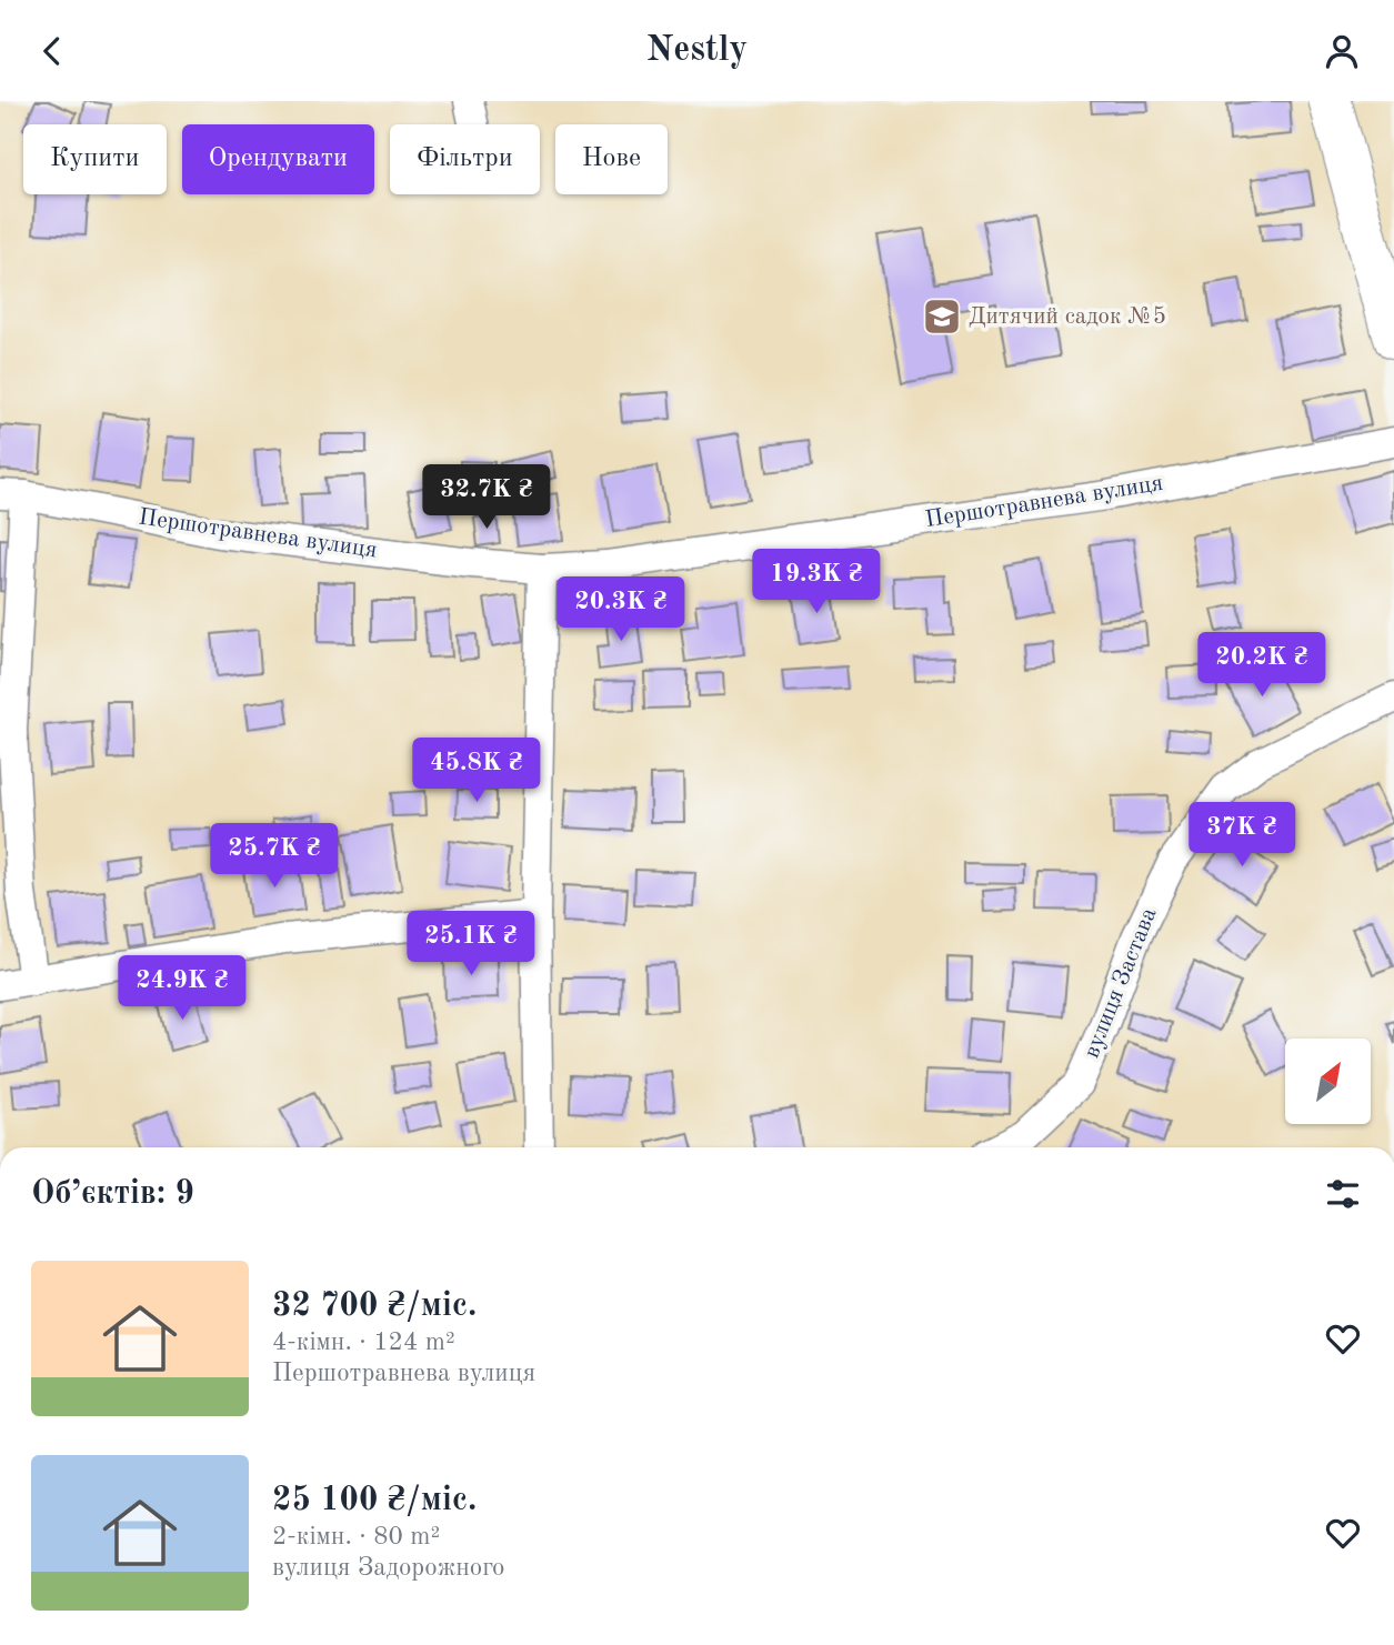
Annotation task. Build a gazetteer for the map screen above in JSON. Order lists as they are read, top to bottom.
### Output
{
  "streets": {
    "street": ["Першотравнева вулиця", "вулиця Застава"]
  },
  "places": {
    "school or university": ["Дитячий садок №5"]
  },
  "north": "top right",
  "page": {
    "header": "Nestly",
    "chip": [
      "Купити",
      "Орендувати",
      "Фільтри",
      "Нове"
    ],
    "price": [
      "32.7K ₴",
      "19.3K ₴",
      "20.3K ₴",
      "20.2K ₴",
      "45.8K ₴",
      "37K ₴",
      "25.7K ₴",
      "25.1K ₴",
      "24.9K ₴"
    ],
    "heading": "Об’єктів: 9",
    "list": [
      {
        "name": "32 700 ₴/міс.",
        "note": "4-кімн. · 124 m² · Першотравнева вулиця"
      },
      {
        "name": "25 100 ₴/міс.",
        "note": "2-кімн. · 80 m² · вулиця Задорожного"
      }
    ]
  }
}
